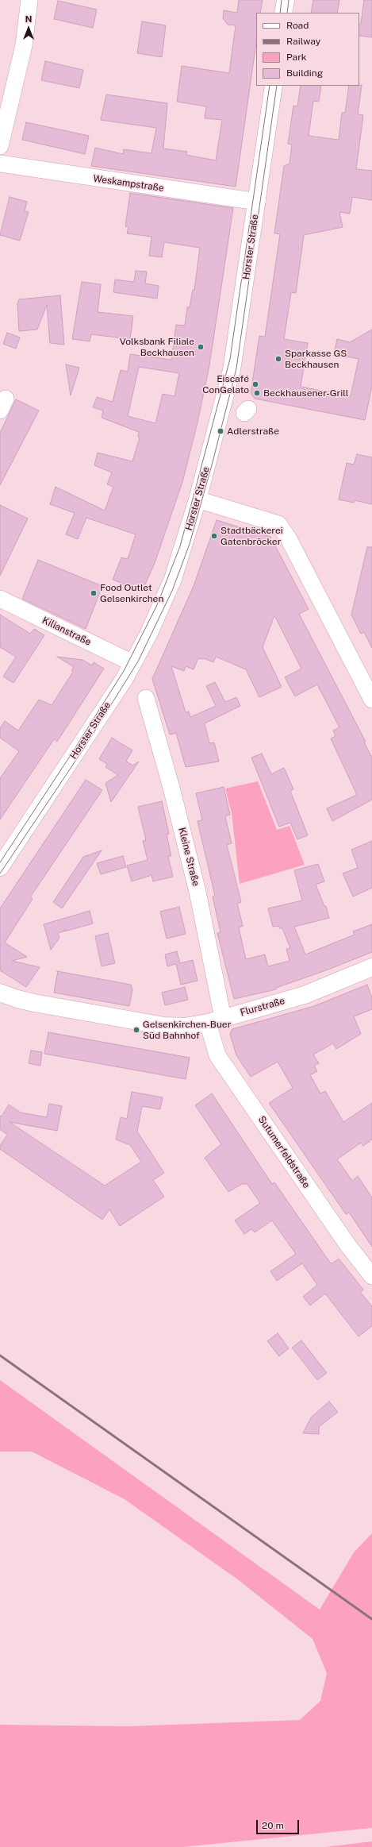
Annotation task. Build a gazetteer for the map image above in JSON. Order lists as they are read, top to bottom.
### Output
{
  "streets": {
    "main road": ["Horster Straße", "Flurstraße"],
    "street": [
      "Weskampstraße",
      "Kilianstraße",
      "Kleine Straße",
      "Sutumerfeldstraße"
    ]
  },
  "crossings": [
    ["Weskampstraße", "Horster Straße"],
    ["Horster Straße", "Kilianstraße"],
    ["Kleine Straße", "Flurstraße"],
    ["Kleine Straße", "Sutumerfeldstraße"],
    ["Flurstraße", "Sutumerfeldstraße"]
  ],
  "places": [
    "Volksbank Filiale Beckhausen",
    "Sparkasse GS Beckhausen",
    "Eiscafé ConGelato",
    "Beckhausener-Grill",
    "Adlerstraße",
    "Stadtbäckerei Gatenbröcker",
    "Food Outlet Gelsenkirchen",
    "Gelsenkirchen-Buer Süd Bahnhof"
  ],
  "legend": [
    "Road",
    "Railway",
    "Park",
    "Building"
  ],
  "scale_bar": "20 m",
  "north": "top"
}
